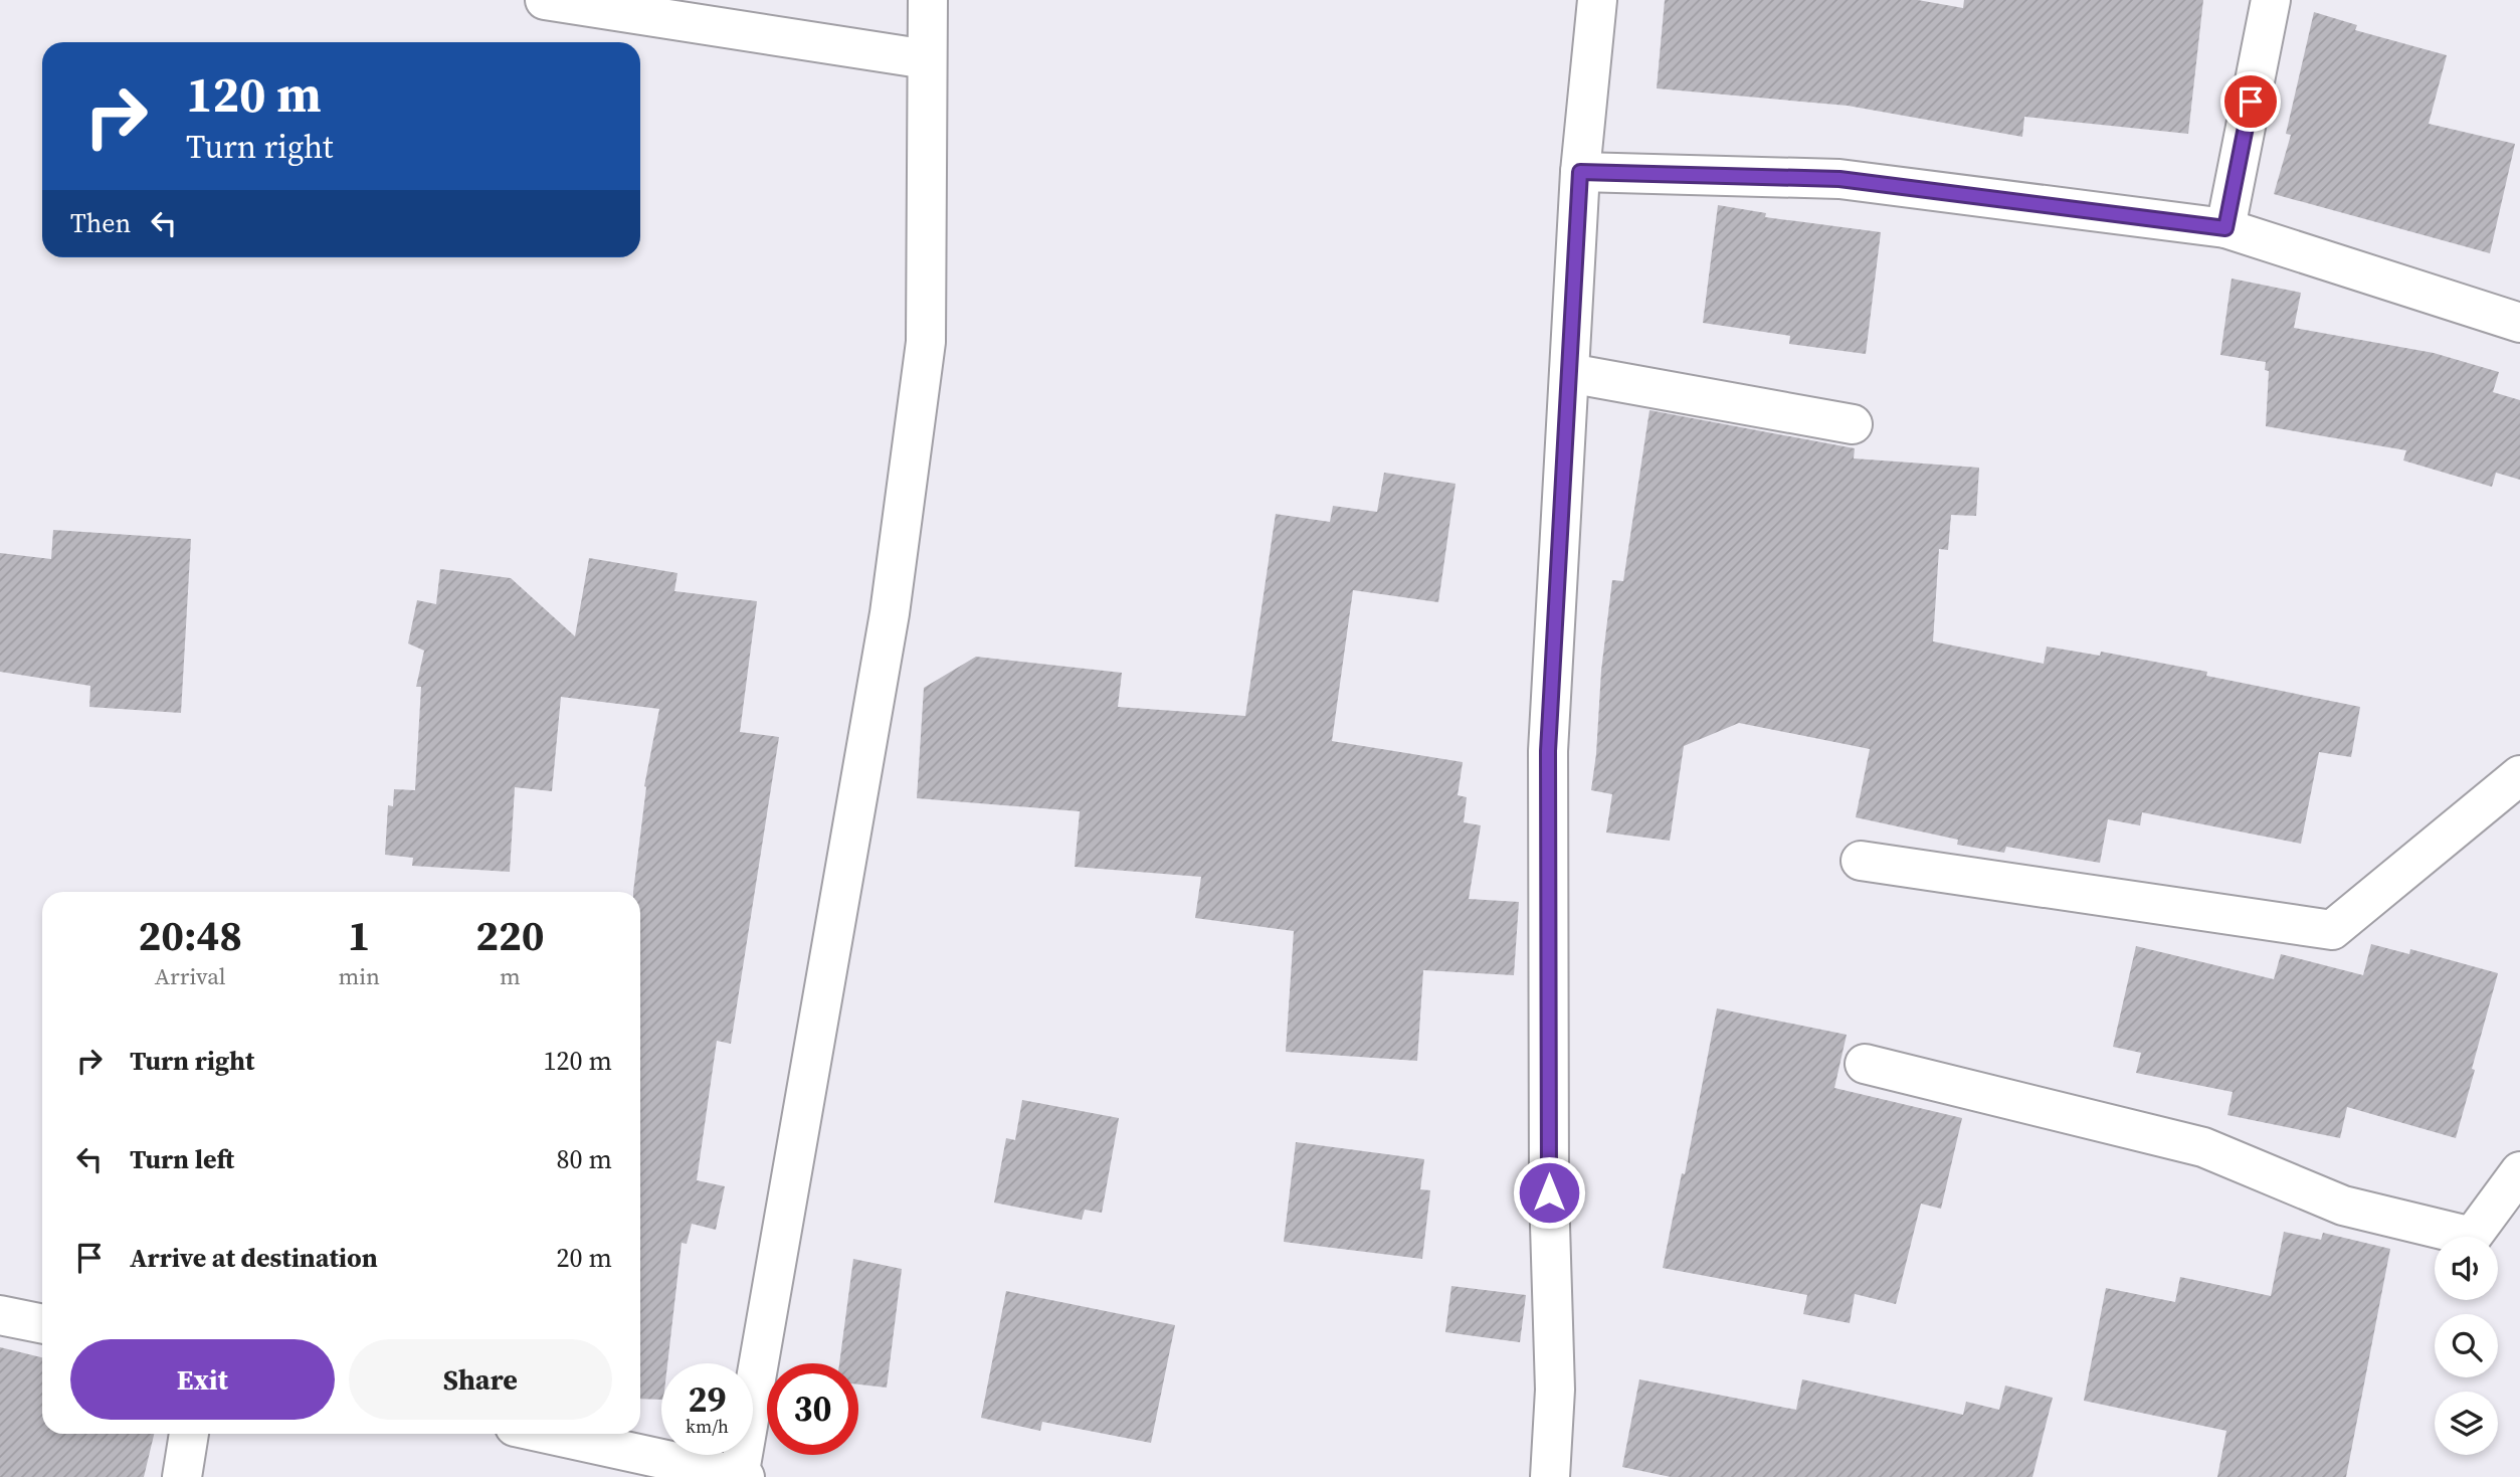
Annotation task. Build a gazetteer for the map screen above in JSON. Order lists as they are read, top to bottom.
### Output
{
  "page": {
    "turn": ["120 m", "Turn right"],
    "then": "Then",
    "eta": [
      "20:48",
      "Arrival",
      "1",
      "min",
      "220",
      "m"
    ],
    "list": [
      {
        "name": "Turn right",
        "value": "120 m"
      },
      {
        "name": "Turn left",
        "value": "80 m"
      },
      {
        "name": "Arrive at destination",
        "value": "20 m"
      }
    ],
    "buttons": ["Exit", "Share"],
    "speed": "29 km/h",
    "limit": "30"
  }
}
